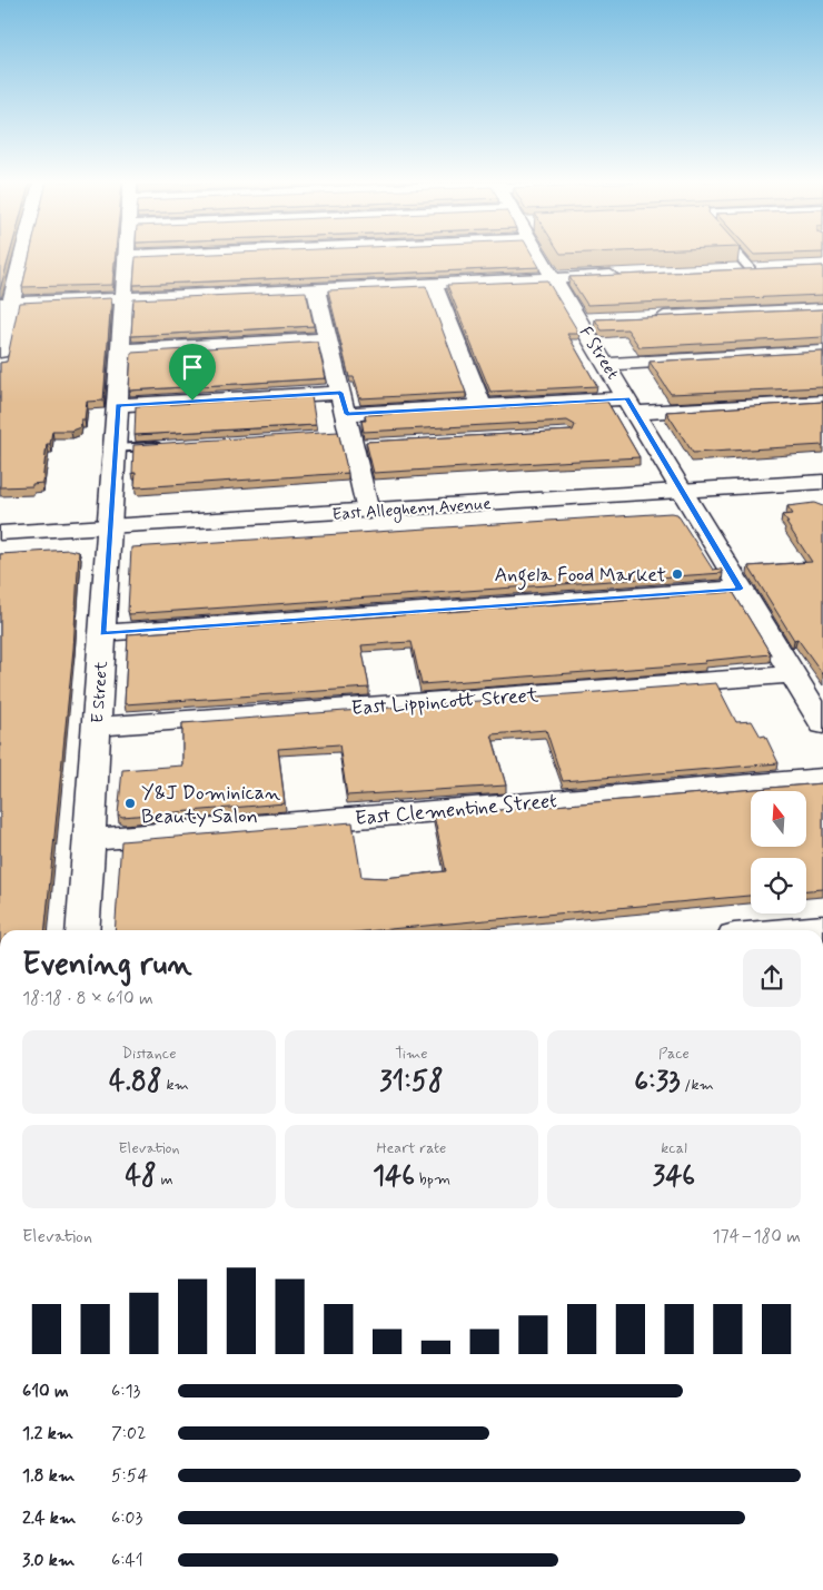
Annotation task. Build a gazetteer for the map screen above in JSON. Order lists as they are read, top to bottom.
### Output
{
  "streets": {
    "street": [
      "F Street",
      "East Allegheny Avenue",
      "E Street",
      "East Lippincott Street",
      "East Clementine Street"
    ]
  },
  "crossings": [
    ["F Street", "East Allegheny Avenue"],
    ["F Street", "East Lippincott Street"],
    ["East Allegheny Avenue", "E Street"],
    ["E Street", "East Lippincott Street"],
    ["E Street", "East Clementine Street"]
  ],
  "places": ["Angela Food Market", "Y&J Dominican Beauty Salon"],
  "north": "top",
  "page": {
    "heading": ["Evening run", "18:18 · 8 × 610 m"],
    "stats": [
      ["Distance", "4.88 km"],
      ["Time", "31:58"],
      ["Pace", "6:33 /km"],
      ["Elevation", "48 m"],
      ["Heart rate", "146 bpm"],
      ["kcal", "346"]
    ],
    "chart": ["Elevation", "174–180 m"],
    "list": [
      {
        "name": "610 m",
        "note": "6:13"
      },
      {
        "name": "1.2 km",
        "note": "7:02"
      },
      {
        "name": "1.8 km",
        "note": "5:54"
      },
      {
        "name": "2.4 km",
        "note": "6:03"
      },
      {
        "name": "3.0 km",
        "note": "6:41"
      }
    ]
  }
}
